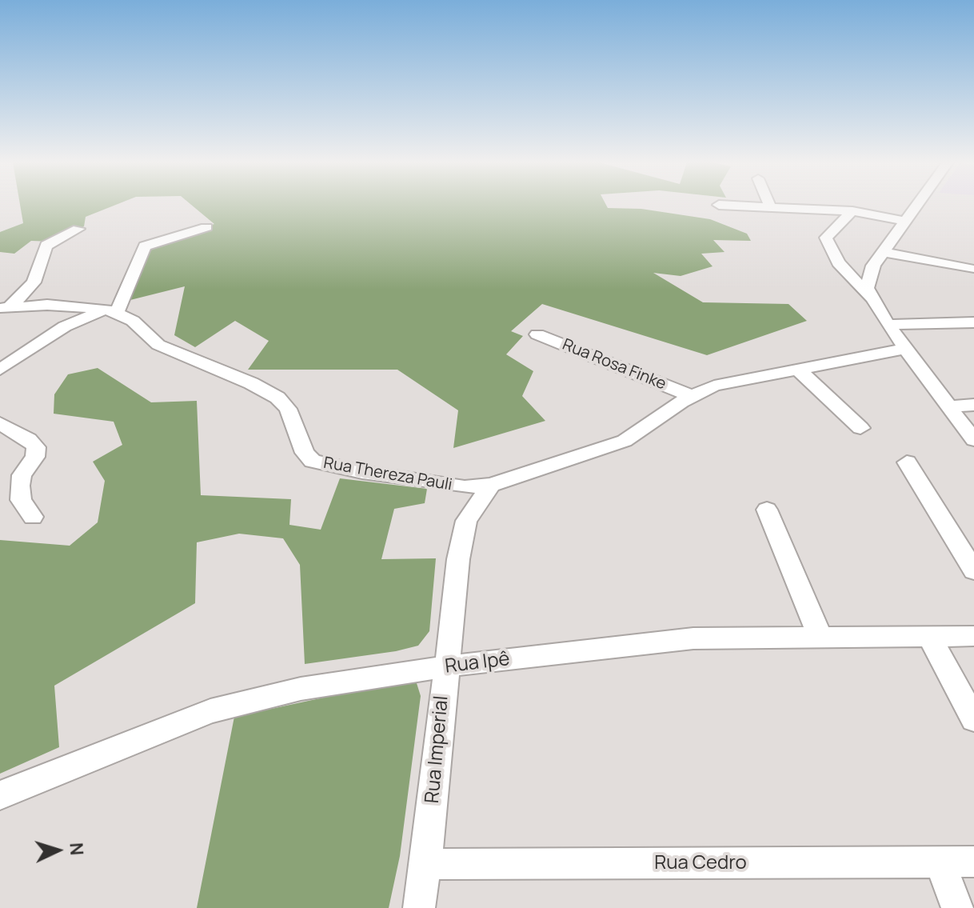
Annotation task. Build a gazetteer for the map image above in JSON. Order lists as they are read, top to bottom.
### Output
{
  "streets": {
    "street": [
      "Rua Rosa Finke",
      "Rua Thereza Pauli",
      "Rua Ipê",
      "Rua Imperial",
      "Rua Cedro"
    ]
  },
  "crossings": [
    ["Rua Rosa Finke", "Rua Thereza Pauli"],
    ["Rua Thereza Pauli", "Rua Imperial"],
    ["Rua Ipê", "Rua Imperial"],
    ["Rua Imperial", "Rua Cedro"]
  ],
  "north": "right"
}
